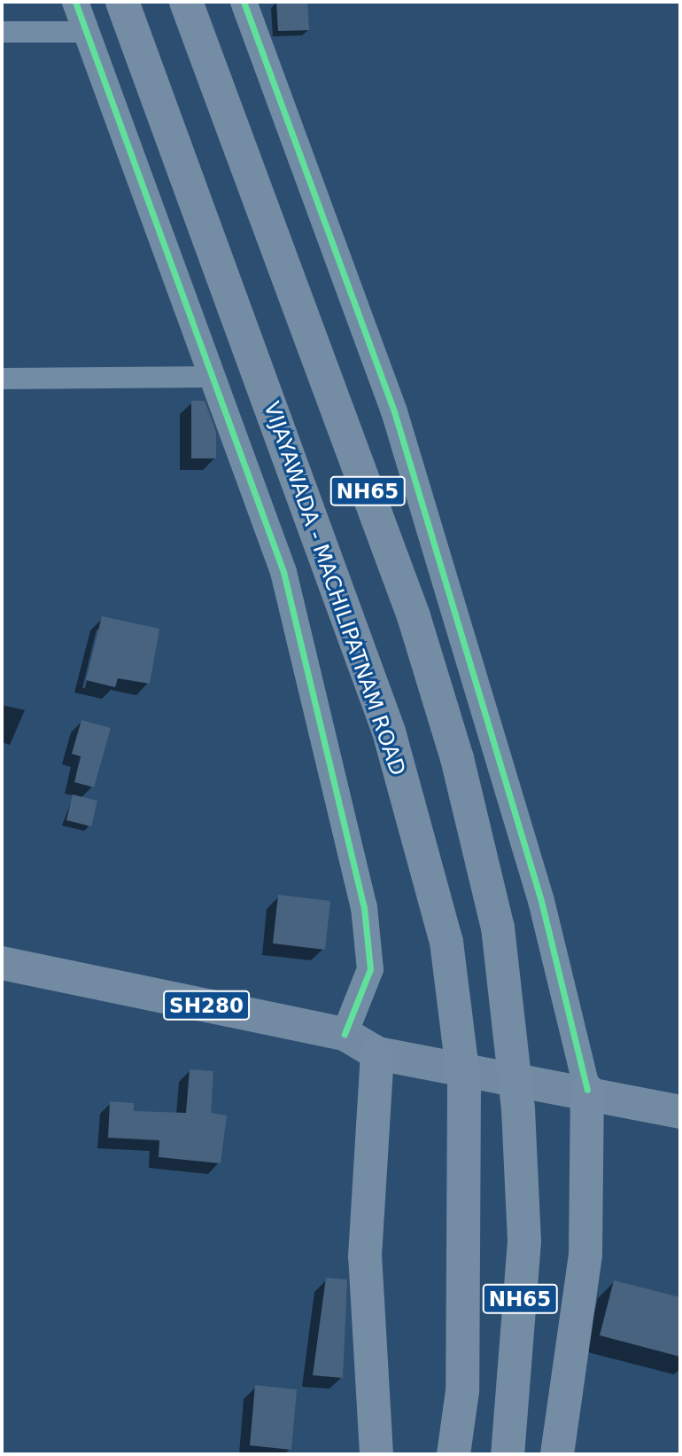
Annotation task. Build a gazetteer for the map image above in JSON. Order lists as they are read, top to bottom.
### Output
{
  "streets": {
    "highway": ["NH65", "VIJAYAWADA - MACHILIPATNAM ROAD"],
    "main road": ["SH280"]
  }
}
